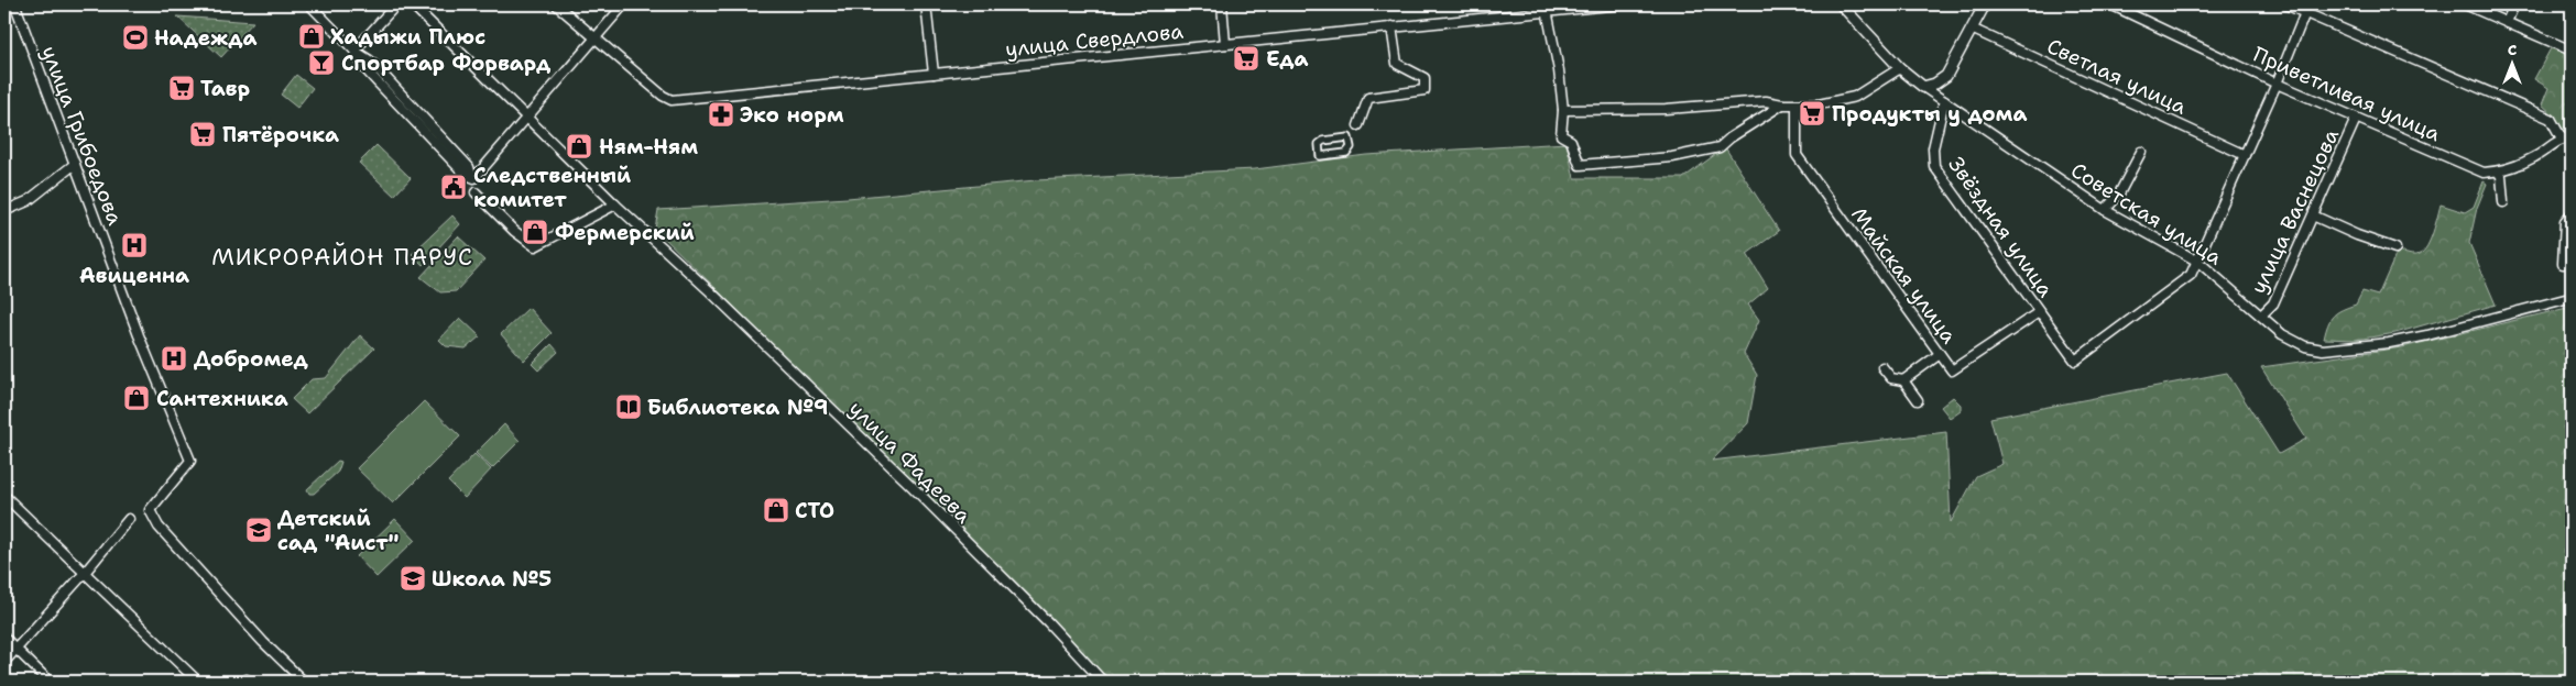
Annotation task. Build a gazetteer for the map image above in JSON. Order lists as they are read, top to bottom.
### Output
{
  "streets": {
    "street": [
      "улица Свердлова",
      "Светлая улица",
      "Приветливая улица",
      "улица Грибоедова",
      "улица Васнецова",
      "Советская улица",
      "Звёздная улица",
      "Майская улица",
      "улица Фадеева"
    ]
  },
  "crossings": [
    ["Приветливая улица", "улица Васнецова"],
    ["улица Васнецова", "Советская улица"],
    ["Советская улица", "Звёздная улица"],
    ["Звёздная улица", "Майская улица"]
  ],
  "districts": ["МИКРОРАЙОН ПАРУС"],
  "places": {
    "shop": [
      "Хадыжи Плюс",
      "Ням-Ням",
      "Фермерский",
      "Сантехника",
      "СТО"
    ],
    "sports": ["Надежда"],
    "supermarket": [
      "Еда",
      "Тавр",
      "Продукты у дома",
      "Пятёрочка"
    ],
    "bar": ["Спортбар Форвард"],
    "pharmacy": ["Эко норм"],
    "public building": ["Следственный комитет"],
    "hospital": ["Авиценна", "Добромед"],
    "library": ["Библиотека №9"],
    "school or university": ["Детский сад \"Аист\"", "Школа №5"]
  },
  "north": "top"
}
